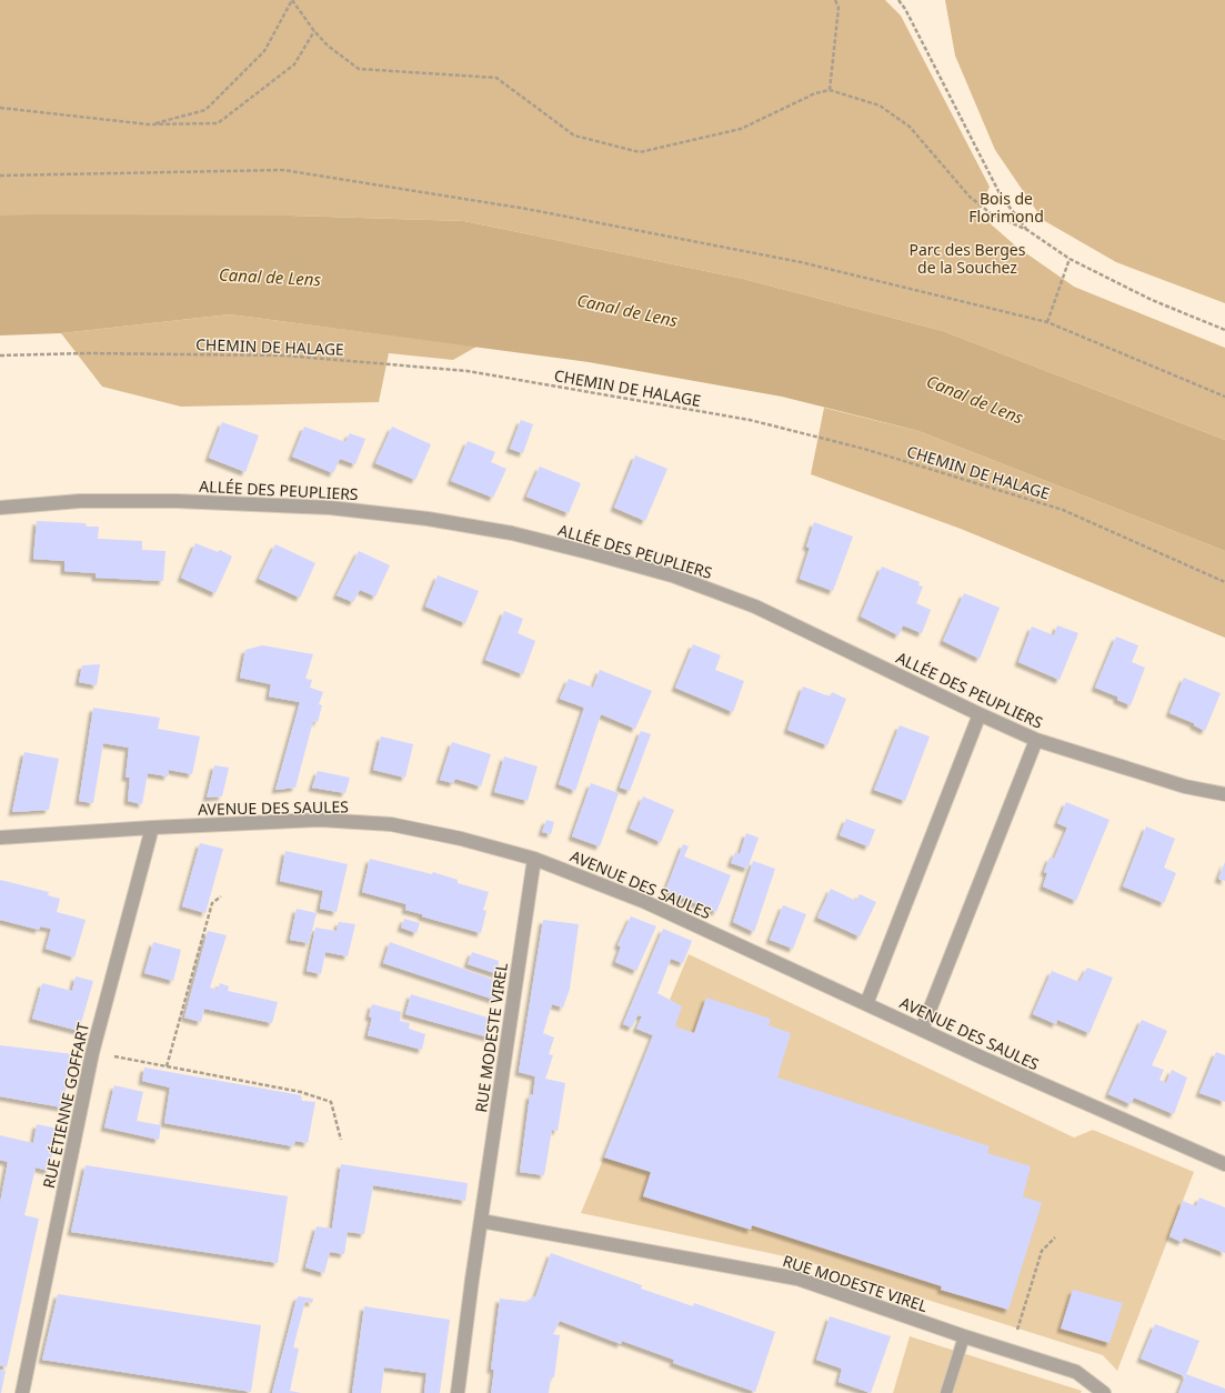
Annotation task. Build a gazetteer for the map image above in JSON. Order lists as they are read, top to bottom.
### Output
{
  "streets": {
    "street": [
      "ALLÉE DES PEUPLIERS",
      "AVENUE DES SAULES",
      "RUE MODESTE VIREL",
      "RUE ÉTIENNE GOFFART"
    ],
    "path": ["CHEMIN DE HALAGE"]
  },
  "crossings": [
    ["AVENUE DES SAULES", "RUE MODESTE VIREL"],
    ["AVENUE DES SAULES", "RUE ÉTIENNE GOFFART"]
  ],
  "water": ["Canal de Lens"],
  "parks": ["Bois de Florimond", "Parc des Berges de la Souchez"]
}
